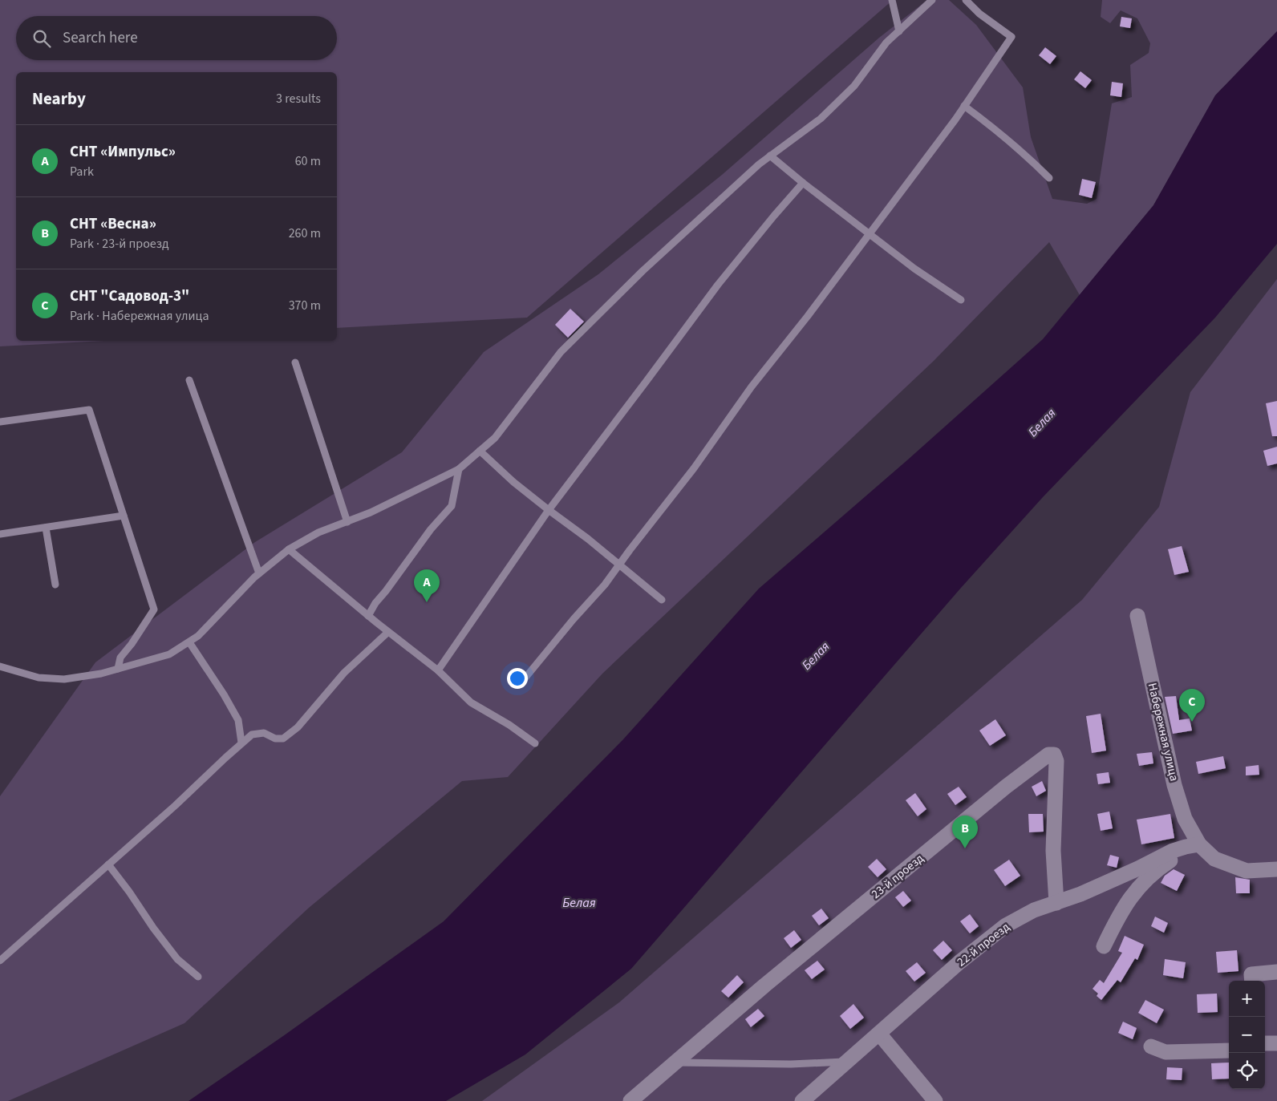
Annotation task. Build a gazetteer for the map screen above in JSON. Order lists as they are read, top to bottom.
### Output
{
  "streets": {
    "street": ["Набережная улица", "23-й проезд", "22-й проезд"]
  },
  "crossings": [
    ["Набережная улица", "22-й проезд"],
    ["23-й проезд", "22-й проезд"]
  ],
  "water": ["Белая"],
  "page": {
    "search": "Search here",
    "heading": ["Nearby", "3 results"],
    "list": [
      {
        "mark": "A",
        "name": "СНТ «Импульс»",
        "note": "Park",
        "value": "60 m"
      },
      {
        "mark": "B",
        "name": "СНТ «Весна»",
        "note": "Park · 23-й проезд",
        "value": "260 m"
      },
      {
        "mark": "C",
        "name": "СНТ \"Садовод-3\"",
        "note": "Park · Набережная улица",
        "value": "370 m"
      }
    ],
    "pins": ["A", "C", "B"],
    "map_buttons": ["+", "−"]
  }
}
